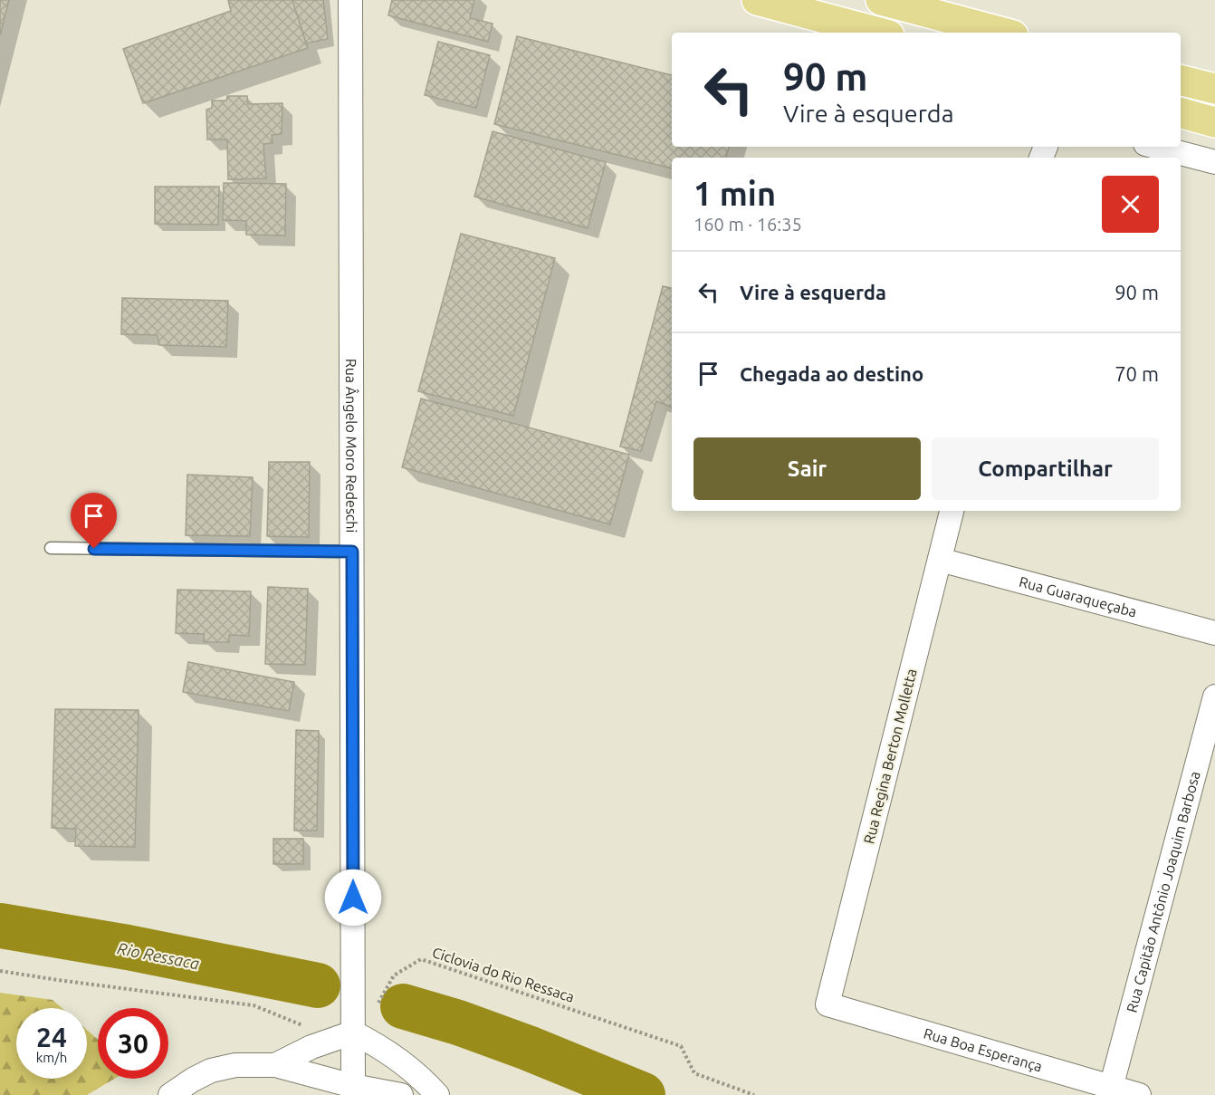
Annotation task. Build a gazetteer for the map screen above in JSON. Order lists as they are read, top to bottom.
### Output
{
  "streets": {
    "street": [
      "Rua Ângelo Moro Redeschi",
      "Rua Guaraqueçaba",
      "Rua Regina Berton Molletta",
      "Rua Capitão Antônio Joaquim Barbosa",
      "Rua Boa Esperança"
    ],
    "path": ["Ciclovia do Rio Ressaca"]
  },
  "crossings": [
    ["Rua Ângelo Moro Redeschi", "Ciclovia do Rio Ressaca"],
    ["Rua Guaraqueçaba", "Rua Regina Berton Molletta"],
    ["Rua Regina Berton Molletta", "Rua Boa Esperança"],
    ["Rua Capitão Antônio Joaquim Barbosa", "Rua Boa Esperança"]
  ],
  "water": ["Rio Ressaca"],
  "page": {
    "turn": ["90 m", "Vire à esquerda"],
    "heading": ["1 min", "160 m · 16:35"],
    "list": [
      {
        "name": "Vire à esquerda",
        "value": "90 m"
      },
      {
        "name": "Chegada ao destino",
        "value": "70 m"
      }
    ],
    "buttons": ["Sair", "Compartilhar"],
    "speed": "24 km/h",
    "limit": "30"
  }
}
